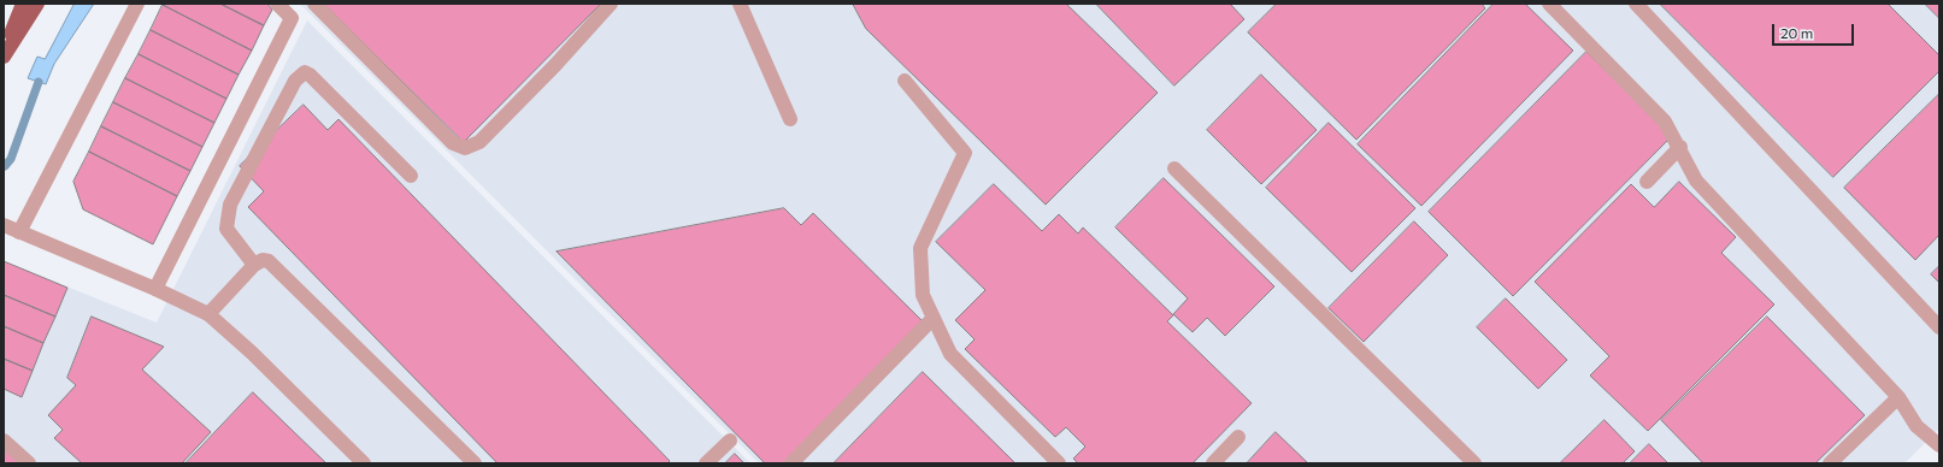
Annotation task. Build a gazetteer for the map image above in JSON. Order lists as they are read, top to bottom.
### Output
{
  "scale_bar": "20 m"
}
